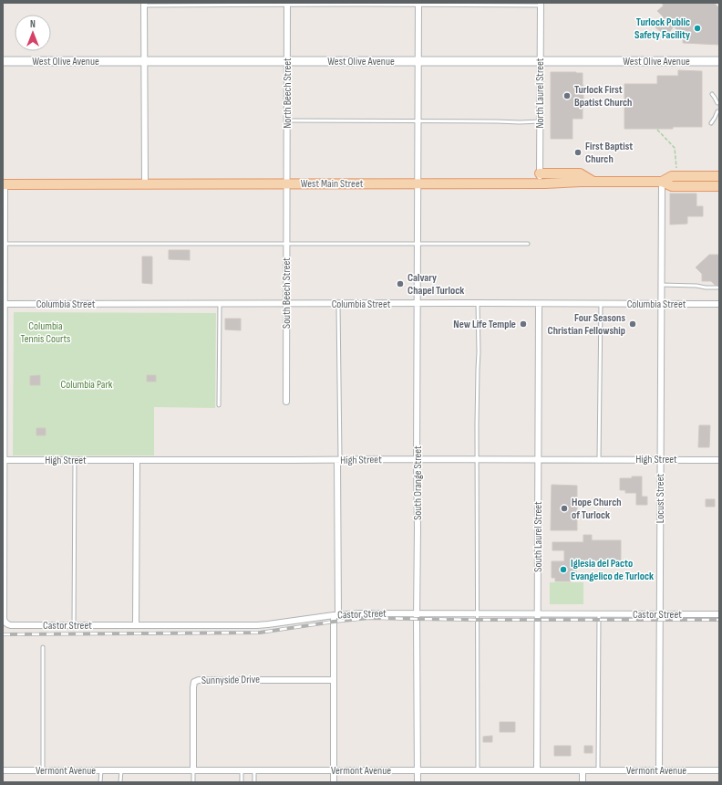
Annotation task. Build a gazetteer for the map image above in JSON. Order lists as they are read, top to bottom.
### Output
{
  "streets": {
    "main road": ["West Main Street"],
    "street": [
      "West Olive Avenue",
      "North Beech Street",
      "North Laurel Street",
      "South Beech Street",
      "Columbia Street",
      "High Street",
      "South Orange Street",
      "Locust Street",
      "South Laurel Street",
      "Castor Street",
      "Sunnyside Drive",
      "Vermont Avenue"
    ]
  },
  "crossings": [
    ["West Olive Avenue", "North Beech Street"],
    ["West Olive Avenue", "North Laurel Street"],
    ["West Olive Avenue", "South Orange Street"],
    ["North Beech Street", "West Main Street"],
    ["North Beech Street", "South Beech Street"],
    ["North Laurel Street", "West Main Street"],
    ["West Main Street", "South Beech Street"],
    ["West Main Street", "South Orange Street"],
    ["West Main Street", "Locust Street"],
    ["South Beech Street", "Columbia Street"],
    ["Columbia Street", "South Orange Street"],
    ["Columbia Street", "Locust Street"],
    ["Columbia Street", "South Laurel Street"],
    ["High Street", "South Orange Street"],
    ["High Street", "Locust Street"],
    ["High Street", "South Laurel Street"],
    ["High Street", "Castor Street"],
    ["South Orange Street", "Castor Street"],
    ["South Orange Street", "Vermont Avenue"],
    ["Locust Street", "Castor Street"],
    ["Locust Street", "Vermont Avenue"],
    ["South Laurel Street", "Castor Street"],
    ["South Laurel Street", "Vermont Avenue"],
    ["Sunnyside Drive", "Vermont Avenue"]
  ],
  "parks": ["Columbia Tennis Courts", "Columbia Park"],
  "places": [
    "Turlock Public Safety Facility",
    "Turlock First Bpatist Church",
    "First Baptist Church",
    "Calvary Chapel Turlock",
    "New Life Temple",
    "Four Seasons Christian Fellowship",
    "Hope Church of Turlock",
    "Iglesia del Pacto Evangelico de Turlock"
  ],
  "north": "top"
}
